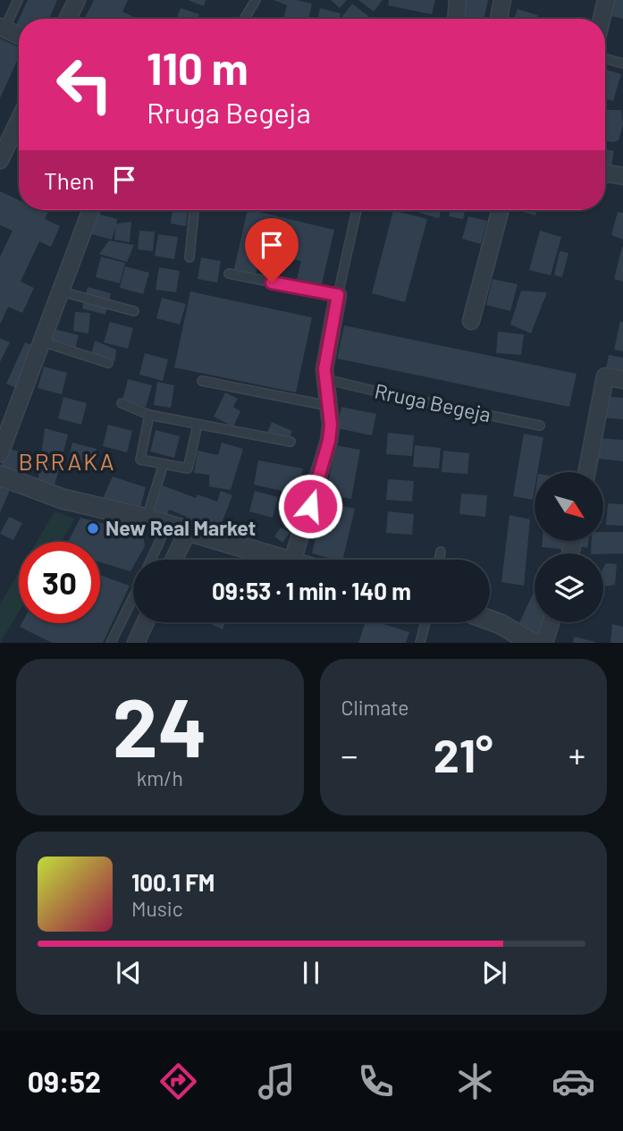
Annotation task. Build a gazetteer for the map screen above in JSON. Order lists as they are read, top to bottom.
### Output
{
  "streets": {
    "lane": ["Rruga Begeja"]
  },
  "districts": ["BRRAKA"],
  "places": ["New Real Market"],
  "north": "bottom right",
  "page": {
    "turn": ["110 m", "Rruga Begeja"],
    "then": "Then",
    "limit": "30",
    "trip": "09:53 · 1 min · 140 m",
    "tile": [
      ["24", "km/h"],
      "Climate"
    ],
    "heat": ["−", "21°", "+"],
    "song": ["100.1 FM", "Music"],
    "tabs": "09:52"
  }
}
